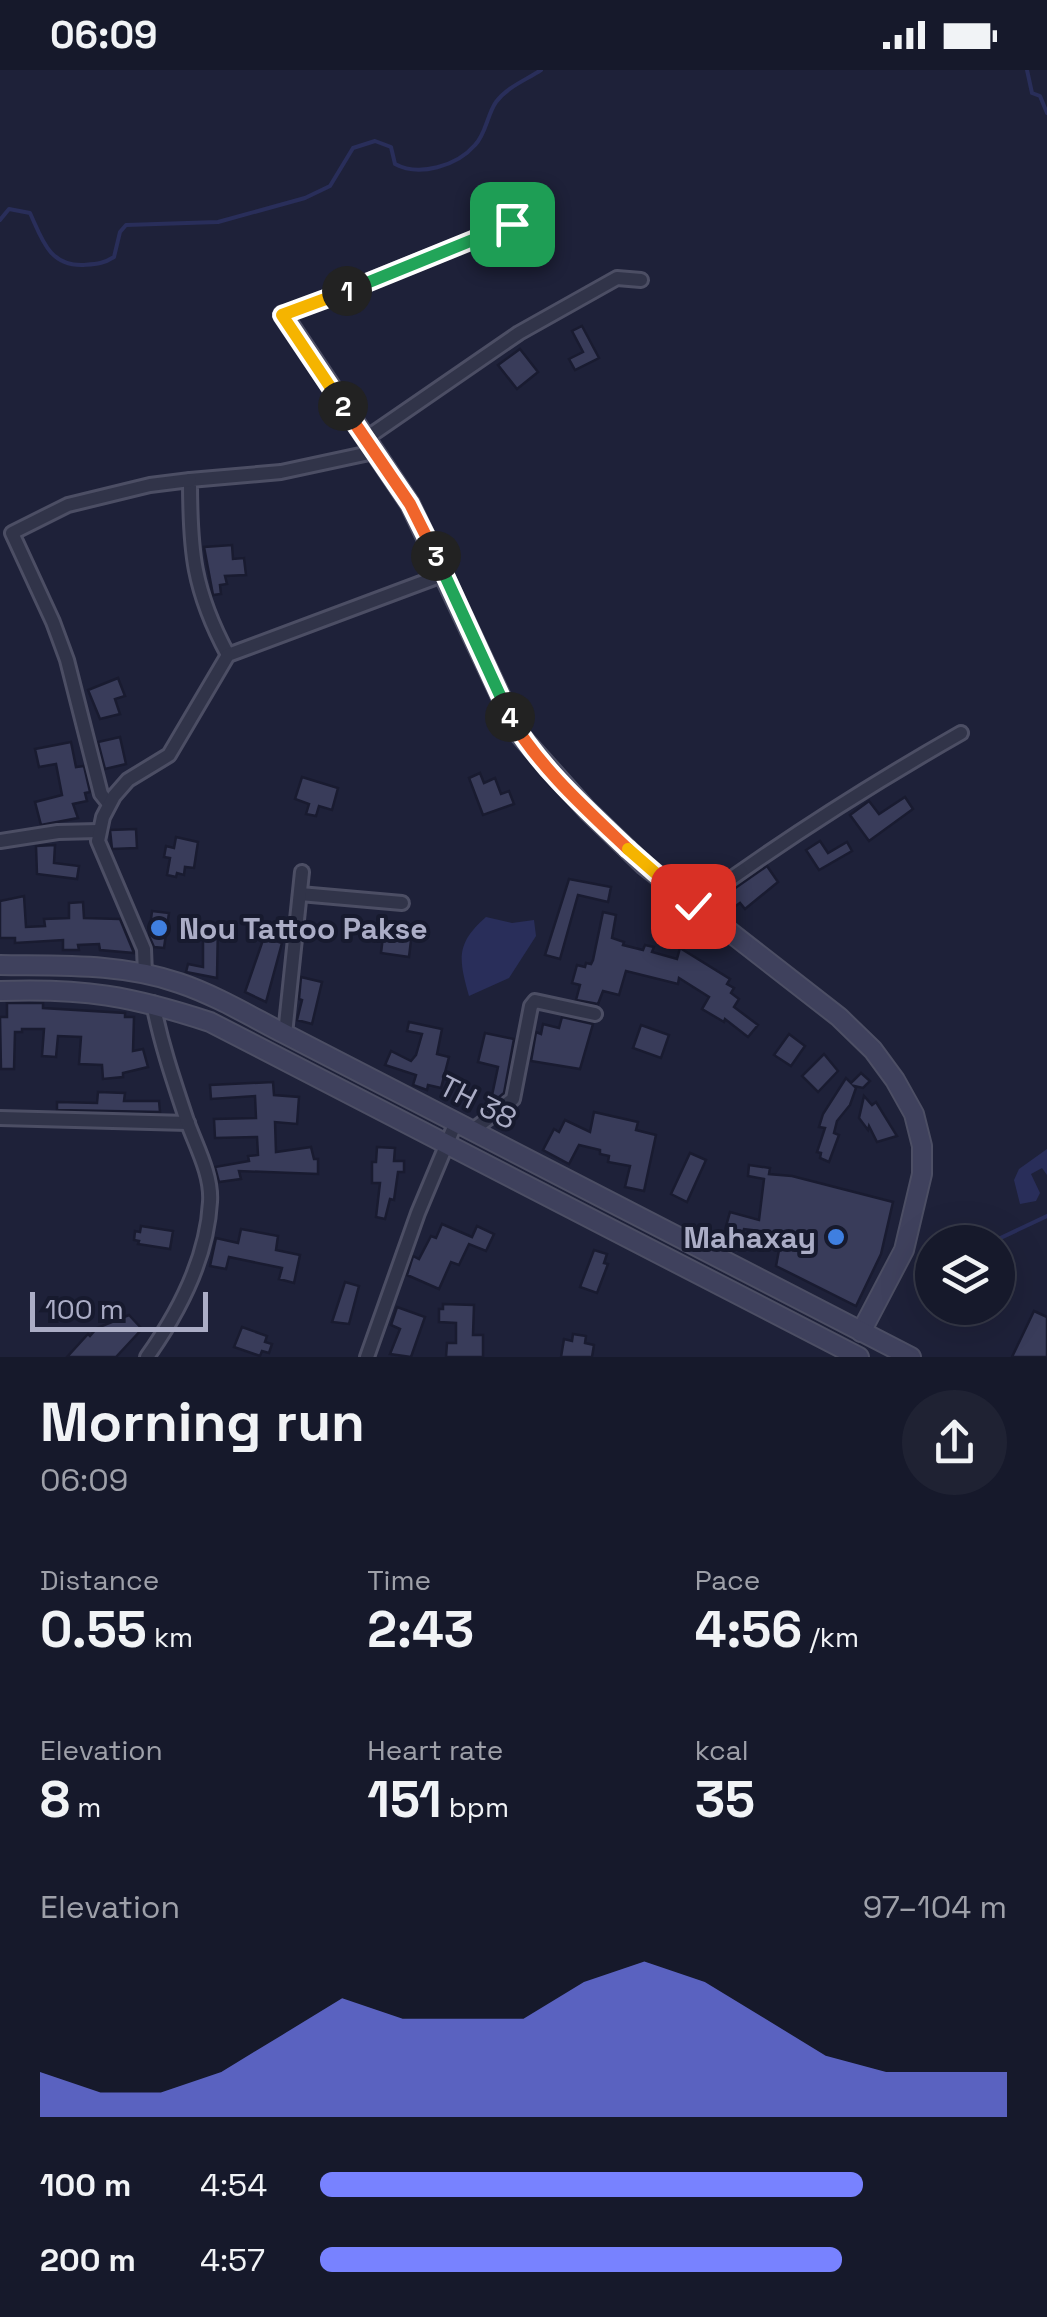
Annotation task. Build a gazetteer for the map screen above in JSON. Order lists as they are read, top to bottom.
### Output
{
  "streets": {
    "street": ["TH 38"]
  },
  "places": ["Nou Tattoo Pakse", "Mahaxay"],
  "scale_bar": "100 m",
  "page": {
    "status": "06:09",
    "pins": [
      "1",
      "2",
      "3",
      "4"
    ],
    "scale": "100 m",
    "heading": ["Morning run", "06:09"],
    "stats": [
      ["Distance", "0.55 km"],
      ["Time", "2:43"],
      ["Pace", "4:56 /km"],
      ["Elevation", "8 m"],
      ["Heart rate", "151 bpm"],
      ["kcal", "35"]
    ],
    "chart": ["Elevation", "97–104 m"],
    "list": [
      {
        "name": "100 m",
        "note": "4:54"
      },
      {
        "name": "200 m",
        "note": "4:57"
      }
    ]
  }
}
